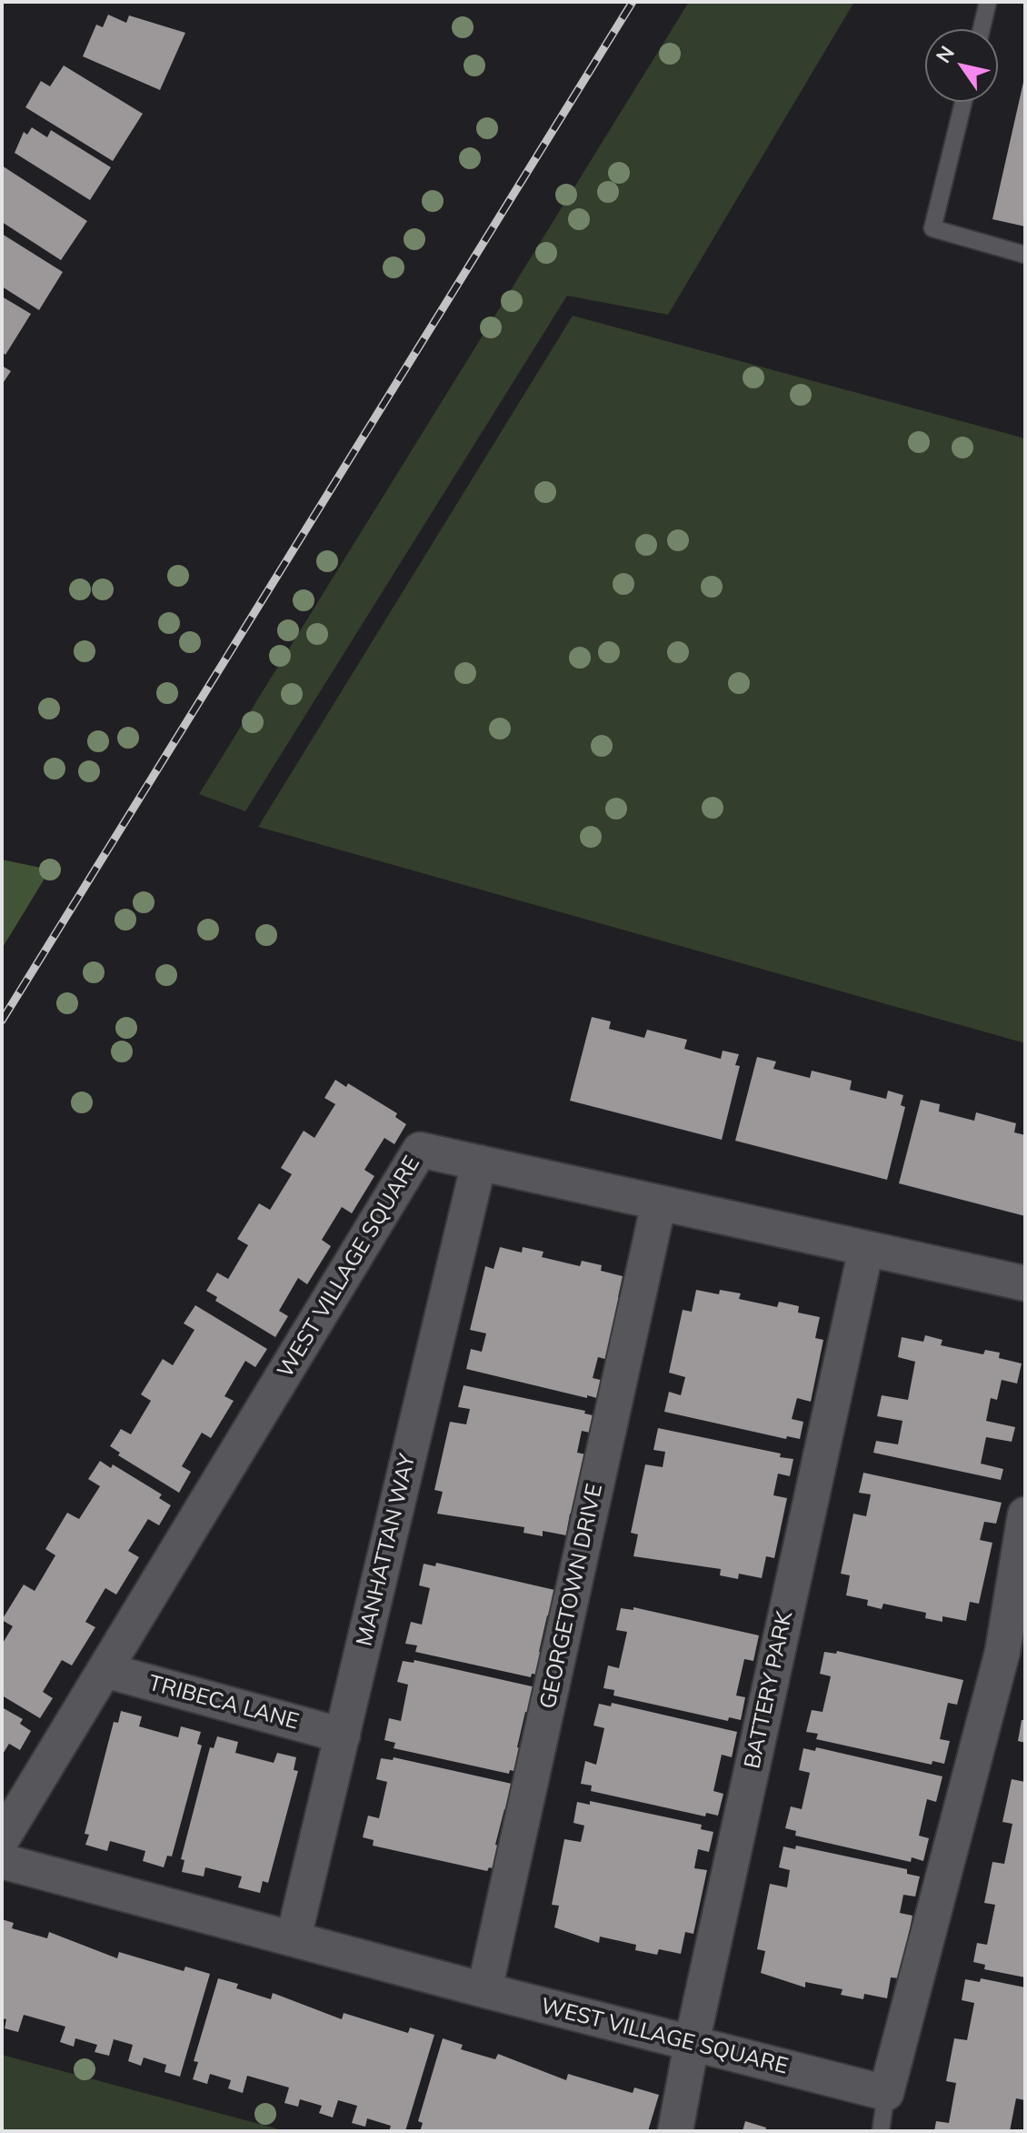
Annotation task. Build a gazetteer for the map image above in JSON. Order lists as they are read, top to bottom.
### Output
{
  "streets": {
    "street": [
      "WEST VILLAGE SQUARE",
      "MANHATTAN WAY",
      "GEORGETOWN DRIVE",
      "BATTERY PARK",
      "TRIBECA LANE"
    ]
  },
  "crossings": [
    ["WEST VILLAGE SQUARE", "MANHATTAN WAY"],
    ["WEST VILLAGE SQUARE", "GEORGETOWN DRIVE"],
    ["WEST VILLAGE SQUARE", "BATTERY PARK"],
    ["WEST VILLAGE SQUARE", "TRIBECA LANE"],
    ["MANHATTAN WAY", "TRIBECA LANE"]
  ],
  "north": "top left"
}
